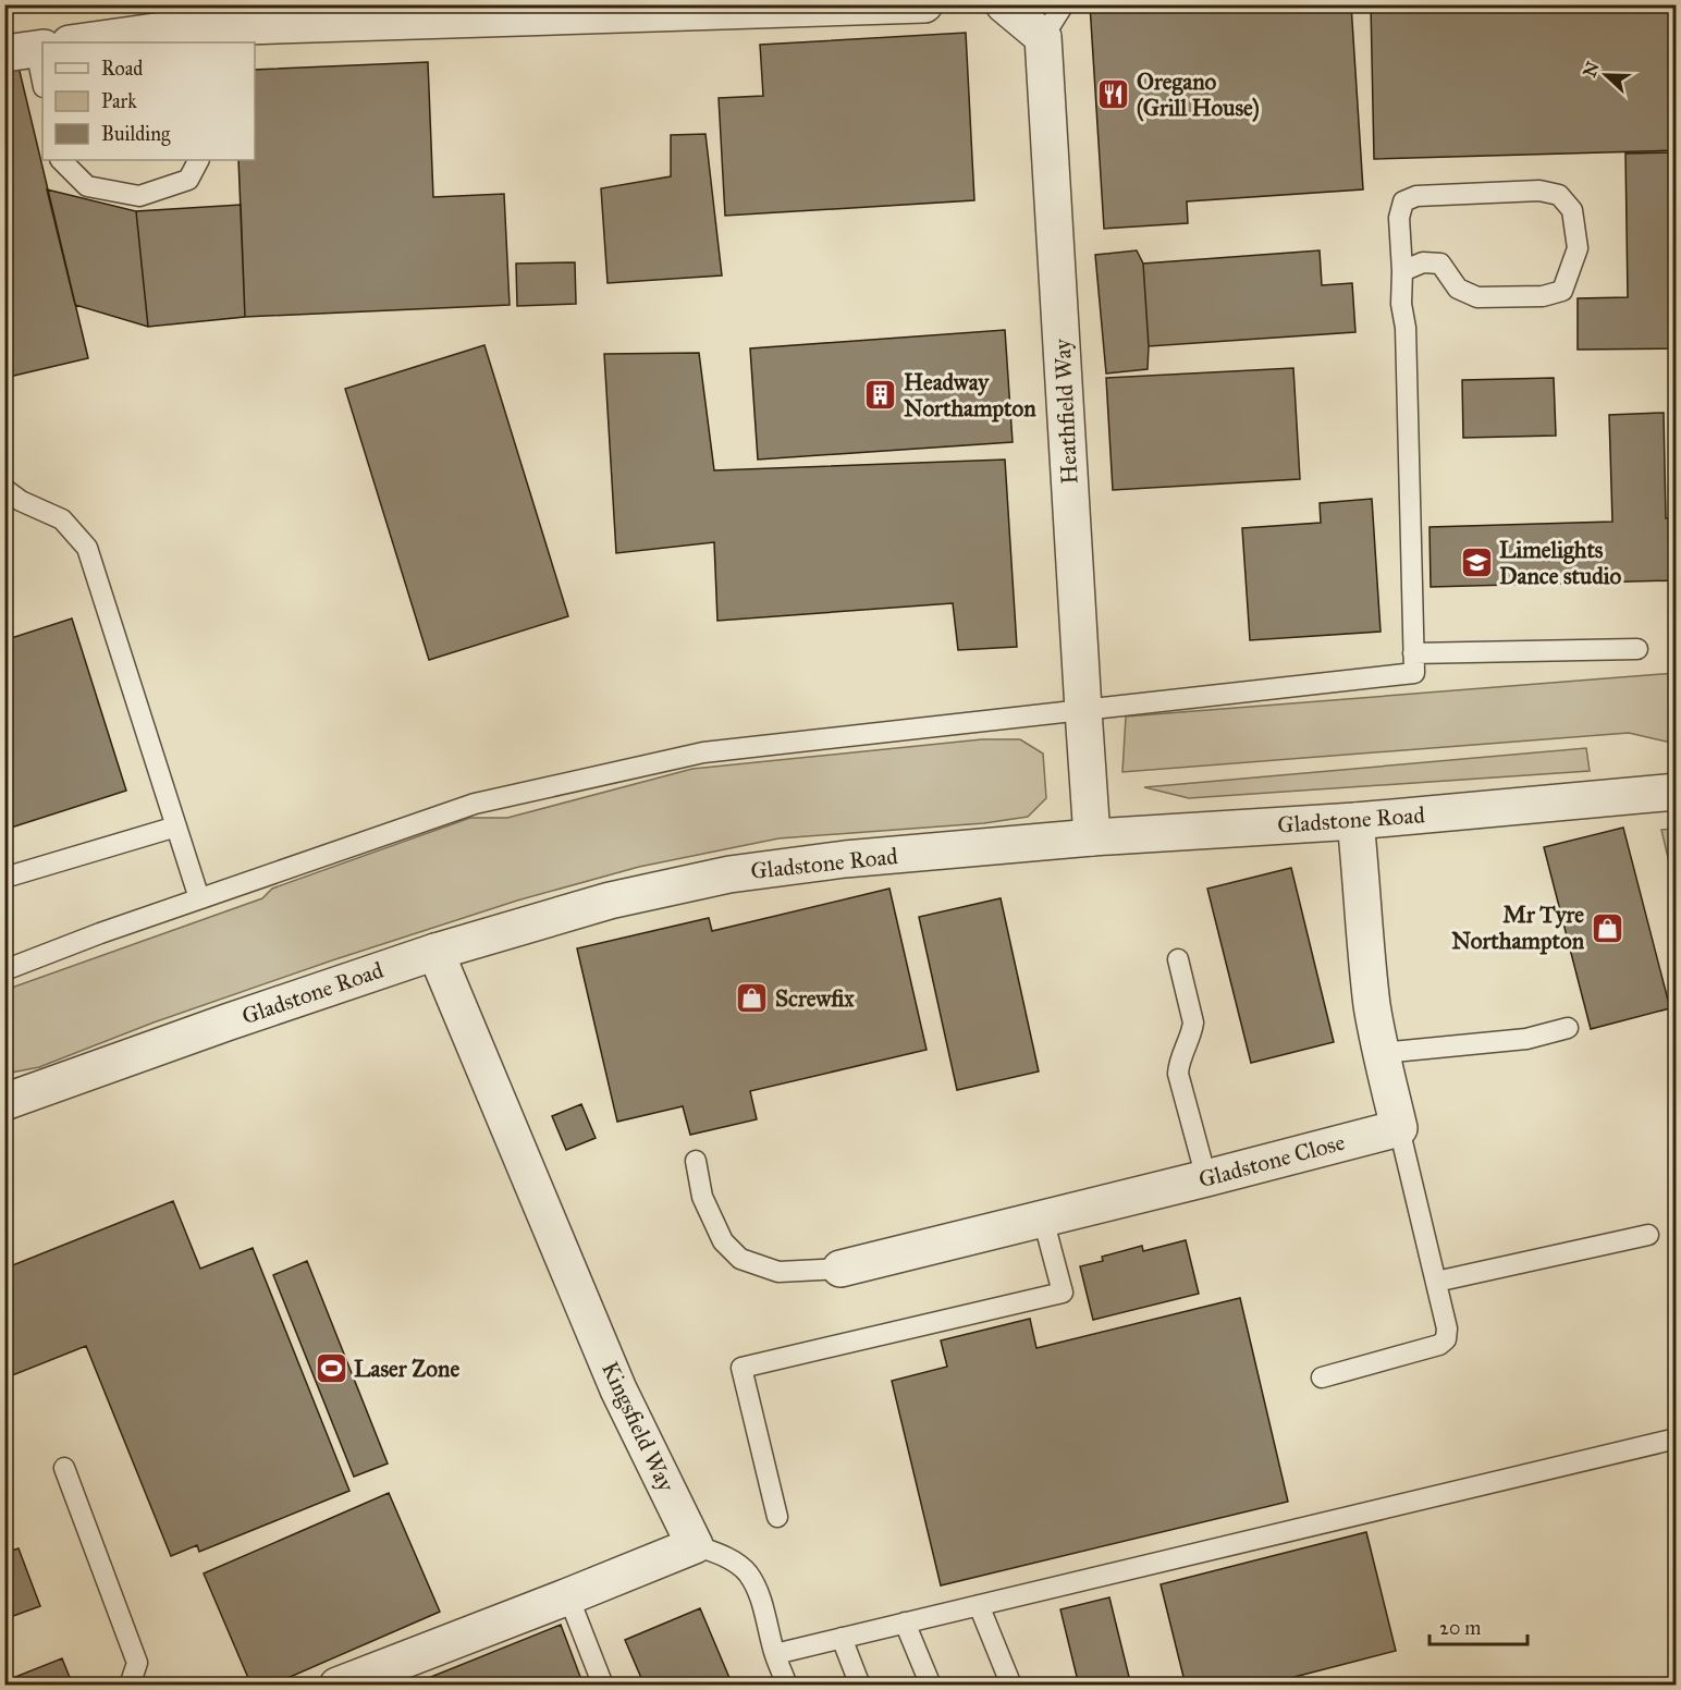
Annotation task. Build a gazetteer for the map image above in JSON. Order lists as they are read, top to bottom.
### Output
{
  "streets": {
    "street": [
      "Heathfield Way",
      "Gladstone Road",
      "Gladstone Close",
      "Kingsfield Way"
    ]
  },
  "crossings": [
    ["Heathfield Way", "Gladstone Road"],
    ["Gladstone Road", "Kingsfield Way"]
  ],
  "places": {
    "restaurant": ["Oregano (Grill House)"],
    "building": ["Headway Northampton"],
    "school or university": ["Limelights Dance studio"],
    "shop": ["Mr Tyre Northampton", "Screwfix"],
    "sports": ["Laser Zone"]
  },
  "legend": ["Road", "Park", "Building"],
  "scale_bar": "20 m",
  "north": "left"
}
